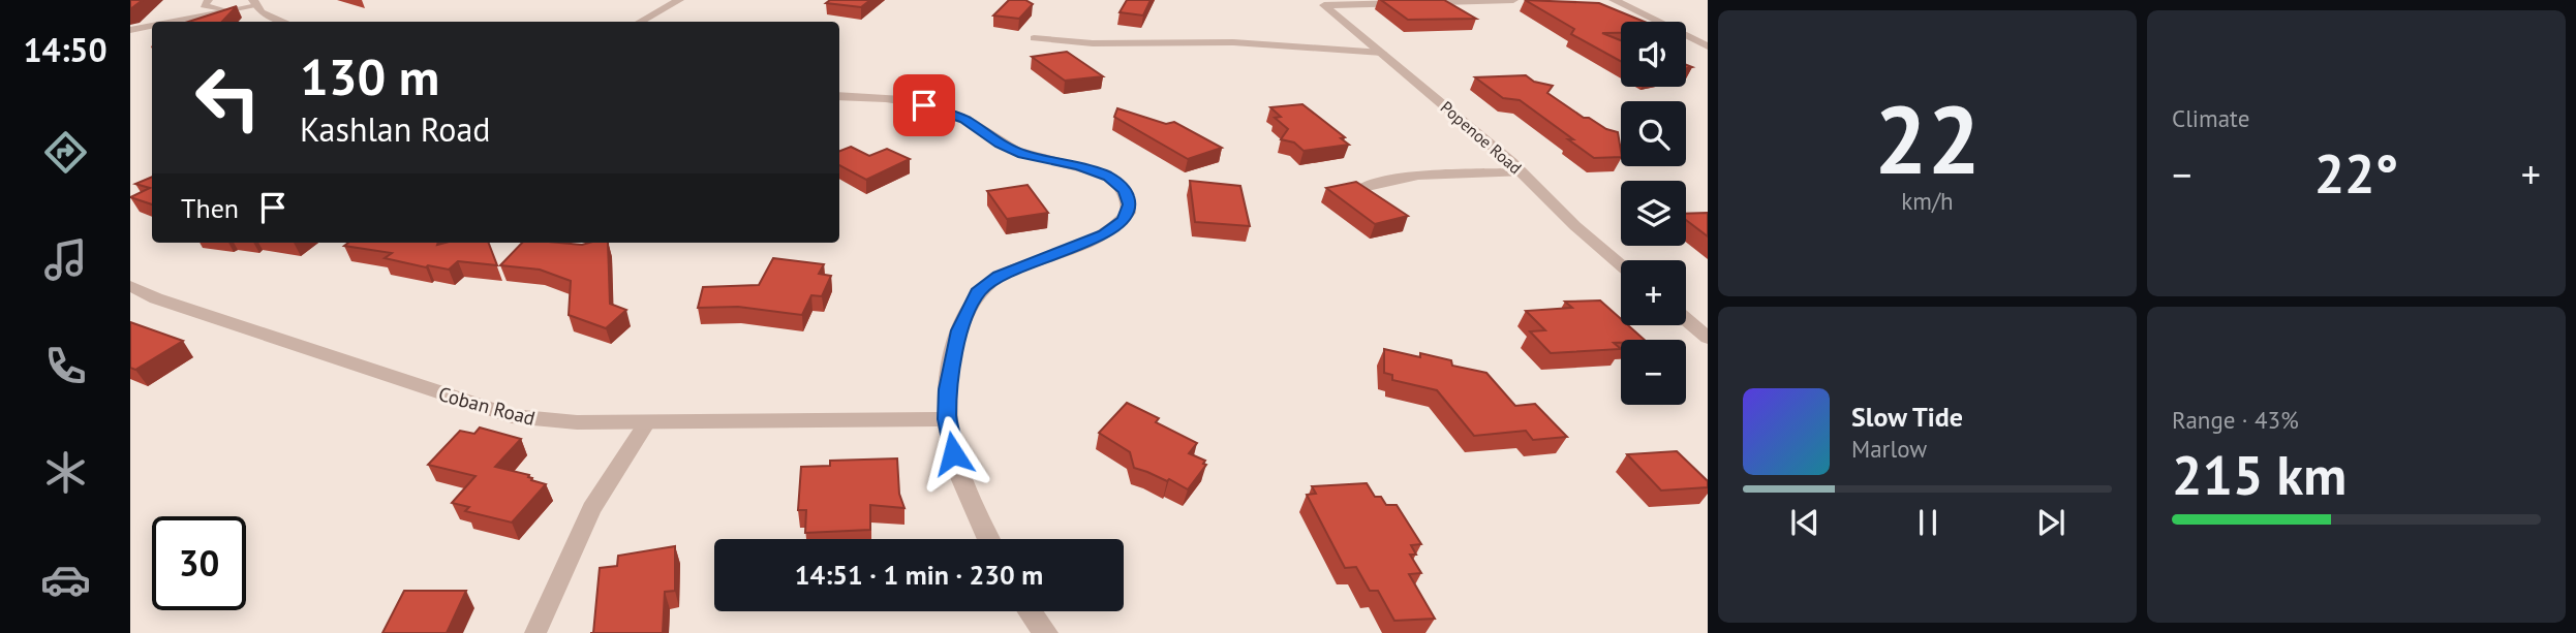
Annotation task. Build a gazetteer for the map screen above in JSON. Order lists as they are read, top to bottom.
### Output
{
  "streets": {
    "street": ["Popenoe Road", "Coban Road"]
  },
  "page": {
    "tabs": "14:50",
    "tile": [
      ["22", "km/h"],
      "Climate",
      ["Range · 43%", "215 km"]
    ],
    "map_buttons": ["+", "−"],
    "turn": ["130 m", "Kashlan Road"],
    "heat": ["−", "22°", "+"],
    "then": "Then",
    "song": ["Slow Tide", "Marlow"],
    "limit": "30",
    "trip": "14:51 · 1 min · 230 m"
  }
}
